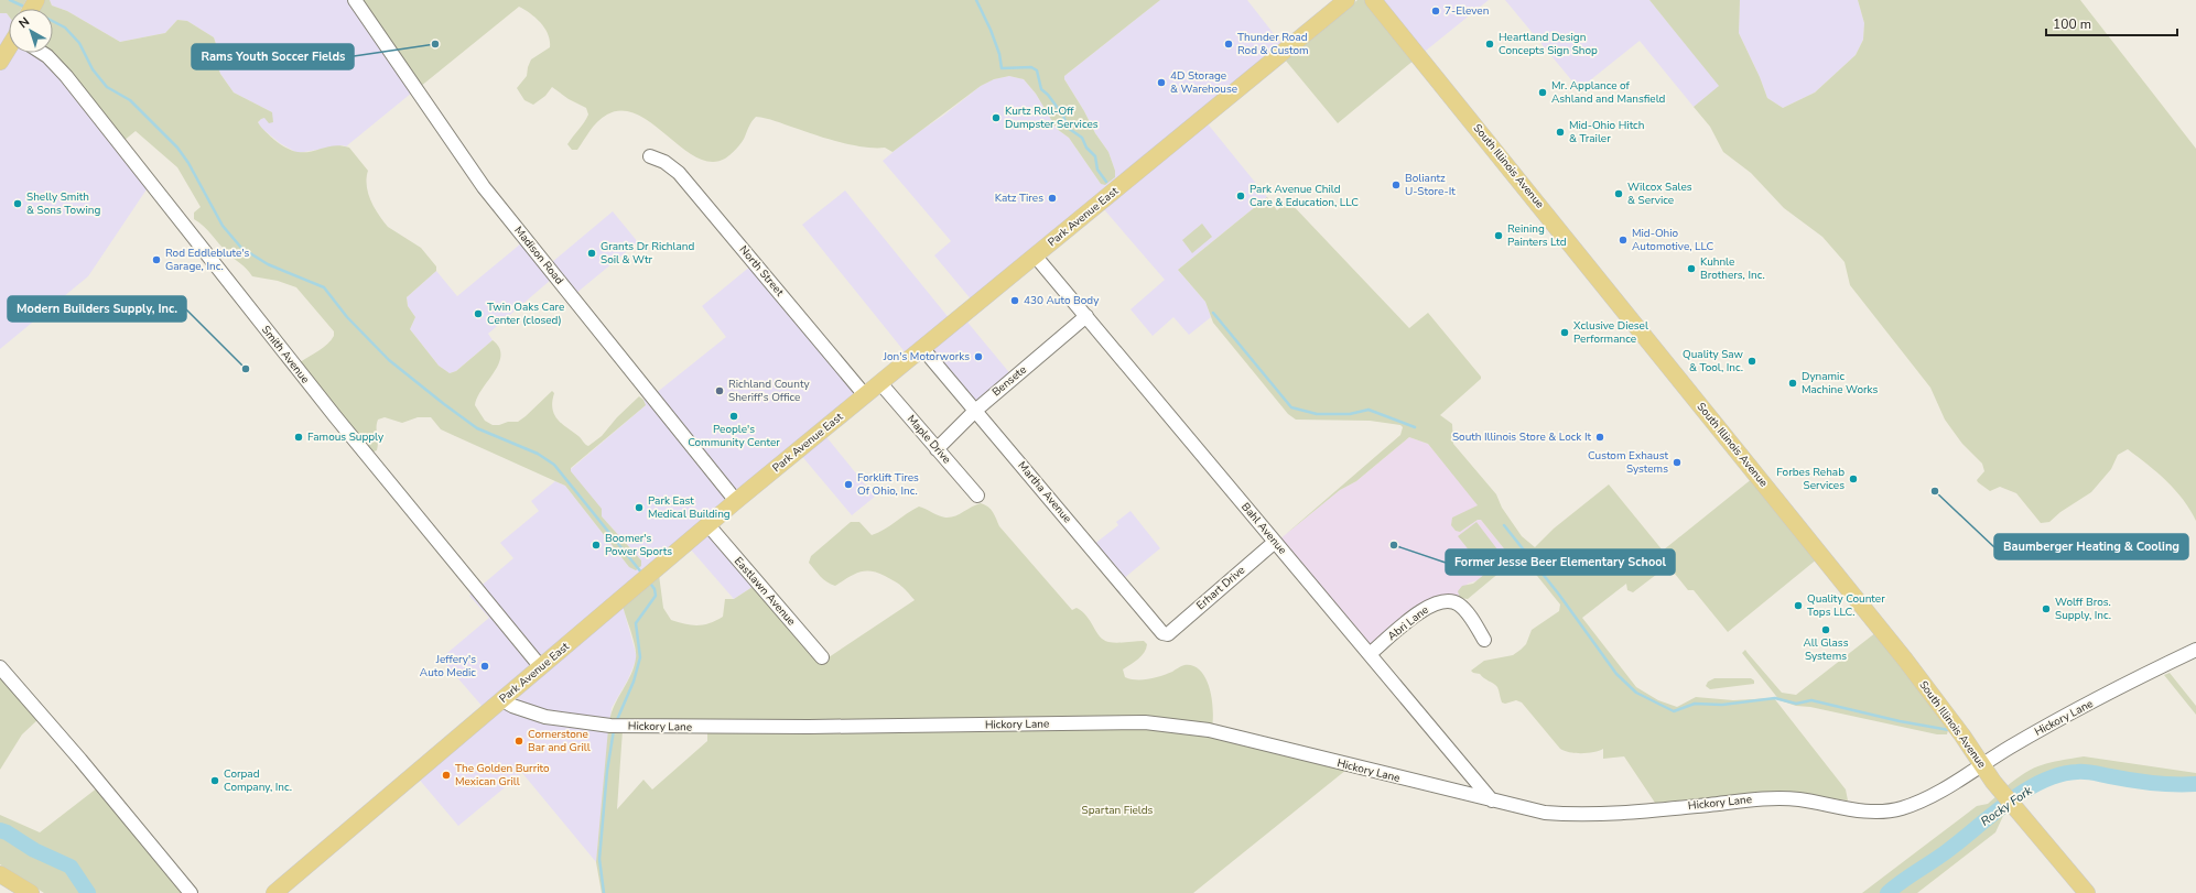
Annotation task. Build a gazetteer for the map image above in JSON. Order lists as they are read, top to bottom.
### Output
{
  "streets": {
    "main road": ["South Illinois Avenue", "Park Avenue East"],
    "street": [
      "Madison Road",
      "North Street",
      "Smith Avenue",
      "Bensete",
      "Maple Drive",
      "Martha Avenue",
      "Bahl Avenue",
      "Erhart Drive",
      "Eastlawn Avenue",
      "Abri Lane",
      "Hickory Lane"
    ]
  },
  "crossings": [
    ["South Illinois Avenue", "Hickory Lane"],
    ["Park Avenue East", "Madison Road"],
    ["Park Avenue East", "North Street"],
    ["Park Avenue East", "Smith Avenue"],
    ["Park Avenue East", "Maple Drive"],
    ["Park Avenue East", "Martha Avenue"],
    ["Park Avenue East", "Bahl Avenue"],
    ["Park Avenue East", "Eastlawn Avenue"],
    ["Park Avenue East", "Hickory Lane"],
    ["Bensete", "Maple Drive"],
    ["Bensete", "Martha Avenue"],
    ["Bensete", "Bahl Avenue"],
    ["Martha Avenue", "Erhart Drive"],
    ["Bahl Avenue", "Erhart Drive"],
    ["Bahl Avenue", "Abri Lane"],
    ["Bahl Avenue", "Hickory Lane"]
  ],
  "water": ["Rocky Fork"],
  "parks": ["Spartan Fields"],
  "places": [
    "7-Eleven",
    "Rams Youth Soccer Fields",
    "Thunder Road Rod & Custom",
    "Heartland Design Concepts Sign Shop",
    "4D Storage & Warehouse",
    "Mr. Applance of Ashland and Mansfield",
    "Kurtz Roll-Off Dumpster Services",
    "Mid-Ohio Hitch & Trailer",
    "Boliantz U-Store-It",
    "Wilcox Sales & Service",
    "Park Avenue Child Care & Education, LLC",
    "Katz Tires",
    "Shelly Smith & Sons Towing",
    "Reining Painters Ltd",
    "Mid-Ohio Automotive, LLC",
    "Grants Dr Richland Soil & Wtr",
    "Rod Eddleblute's Garage, Inc.",
    "Kuhnle Brothers, Inc.",
    "430 Auto Body",
    "Twin Oaks Care Center (closed)",
    "Xclusive Diesel Performance",
    "Jon's Motorworks",
    "Quality Saw & Tool, Inc.",
    "Modern Builders Supply, Inc.",
    "Dynamic Machine Works",
    "Richland County Sheriff's Office",
    "People's Community Center",
    "Famous Supply",
    "South Illinois Store & Lock It",
    "Custom Exhaust Systems",
    "Forbes Rehab Services",
    "Forklift Tires Of Ohio, Inc.",
    "Baumberger Heating & Cooling",
    "Park East Medical Building",
    "Boomer's Power Sports",
    "Former Jesse Beer Elementary School",
    "Quality Counter Tops LLC.",
    "Wolff Bros. Supply, Inc.",
    "All Glass Systems",
    "Jeffery's Auto Medic",
    "Cornerstone Bar and Grill",
    "The Golden Burrito Mexican Grill",
    "Corpad Company, Inc."
  ],
  "scale_bar": "100 m",
  "north": "top left"
}
